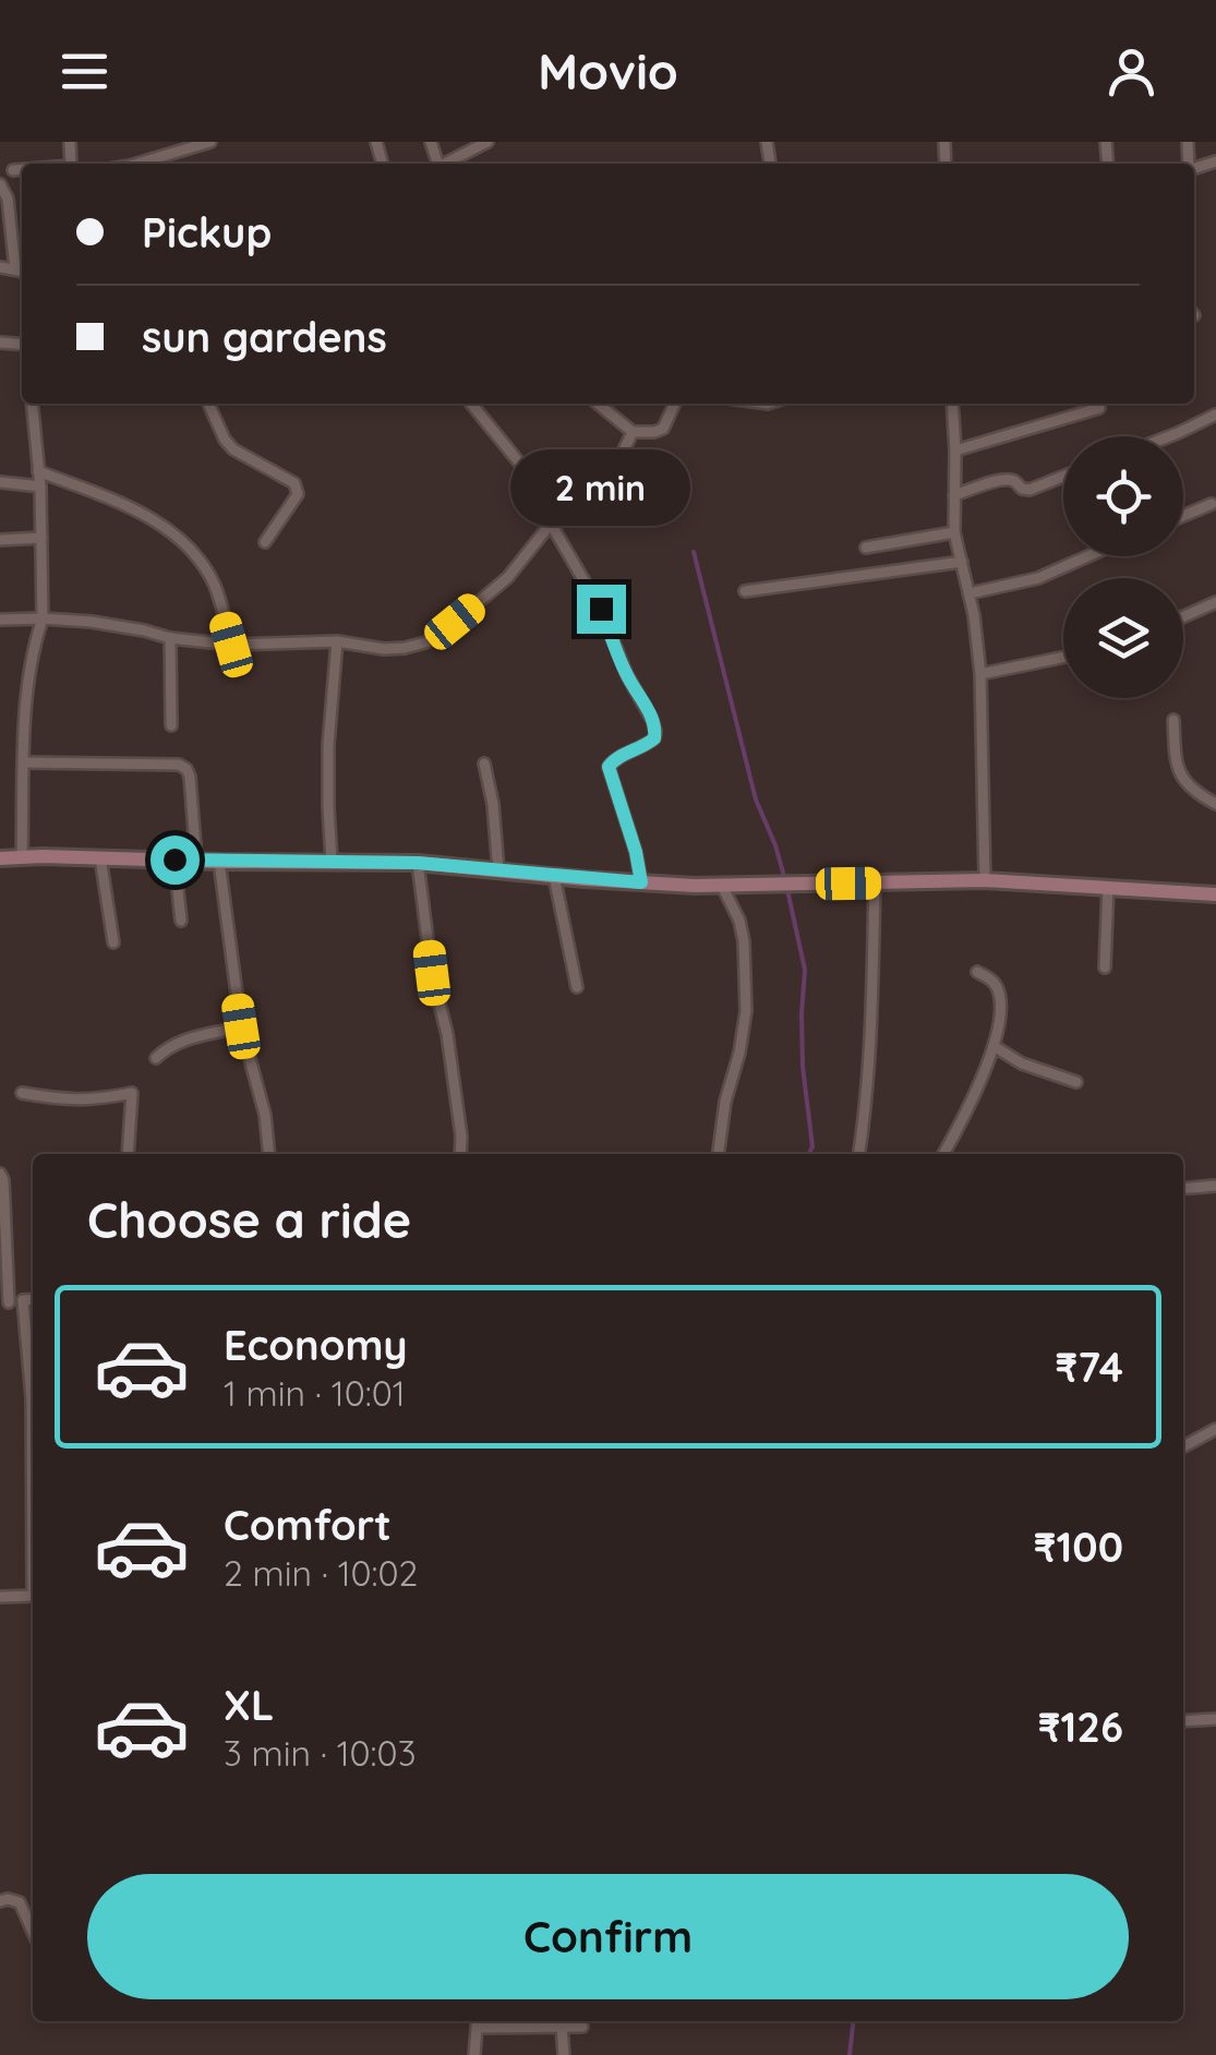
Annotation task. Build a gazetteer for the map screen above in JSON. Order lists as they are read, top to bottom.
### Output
{
  "page": {
    "header": "Movio",
    "banner": ["Pickup", "sun gardens"],
    "bubble": "2 min",
    "heading": "Choose a ride",
    "list": [
      {
        "name": "Economy",
        "note": "1 min · 10:01",
        "value": "₹74"
      },
      {
        "name": "Comfort",
        "note": "2 min · 10:02",
        "value": "₹100"
      },
      {
        "name": "XL",
        "note": "3 min · 10:03",
        "value": "₹126"
      }
    ],
    "buttons": "Confirm"
  }
}
